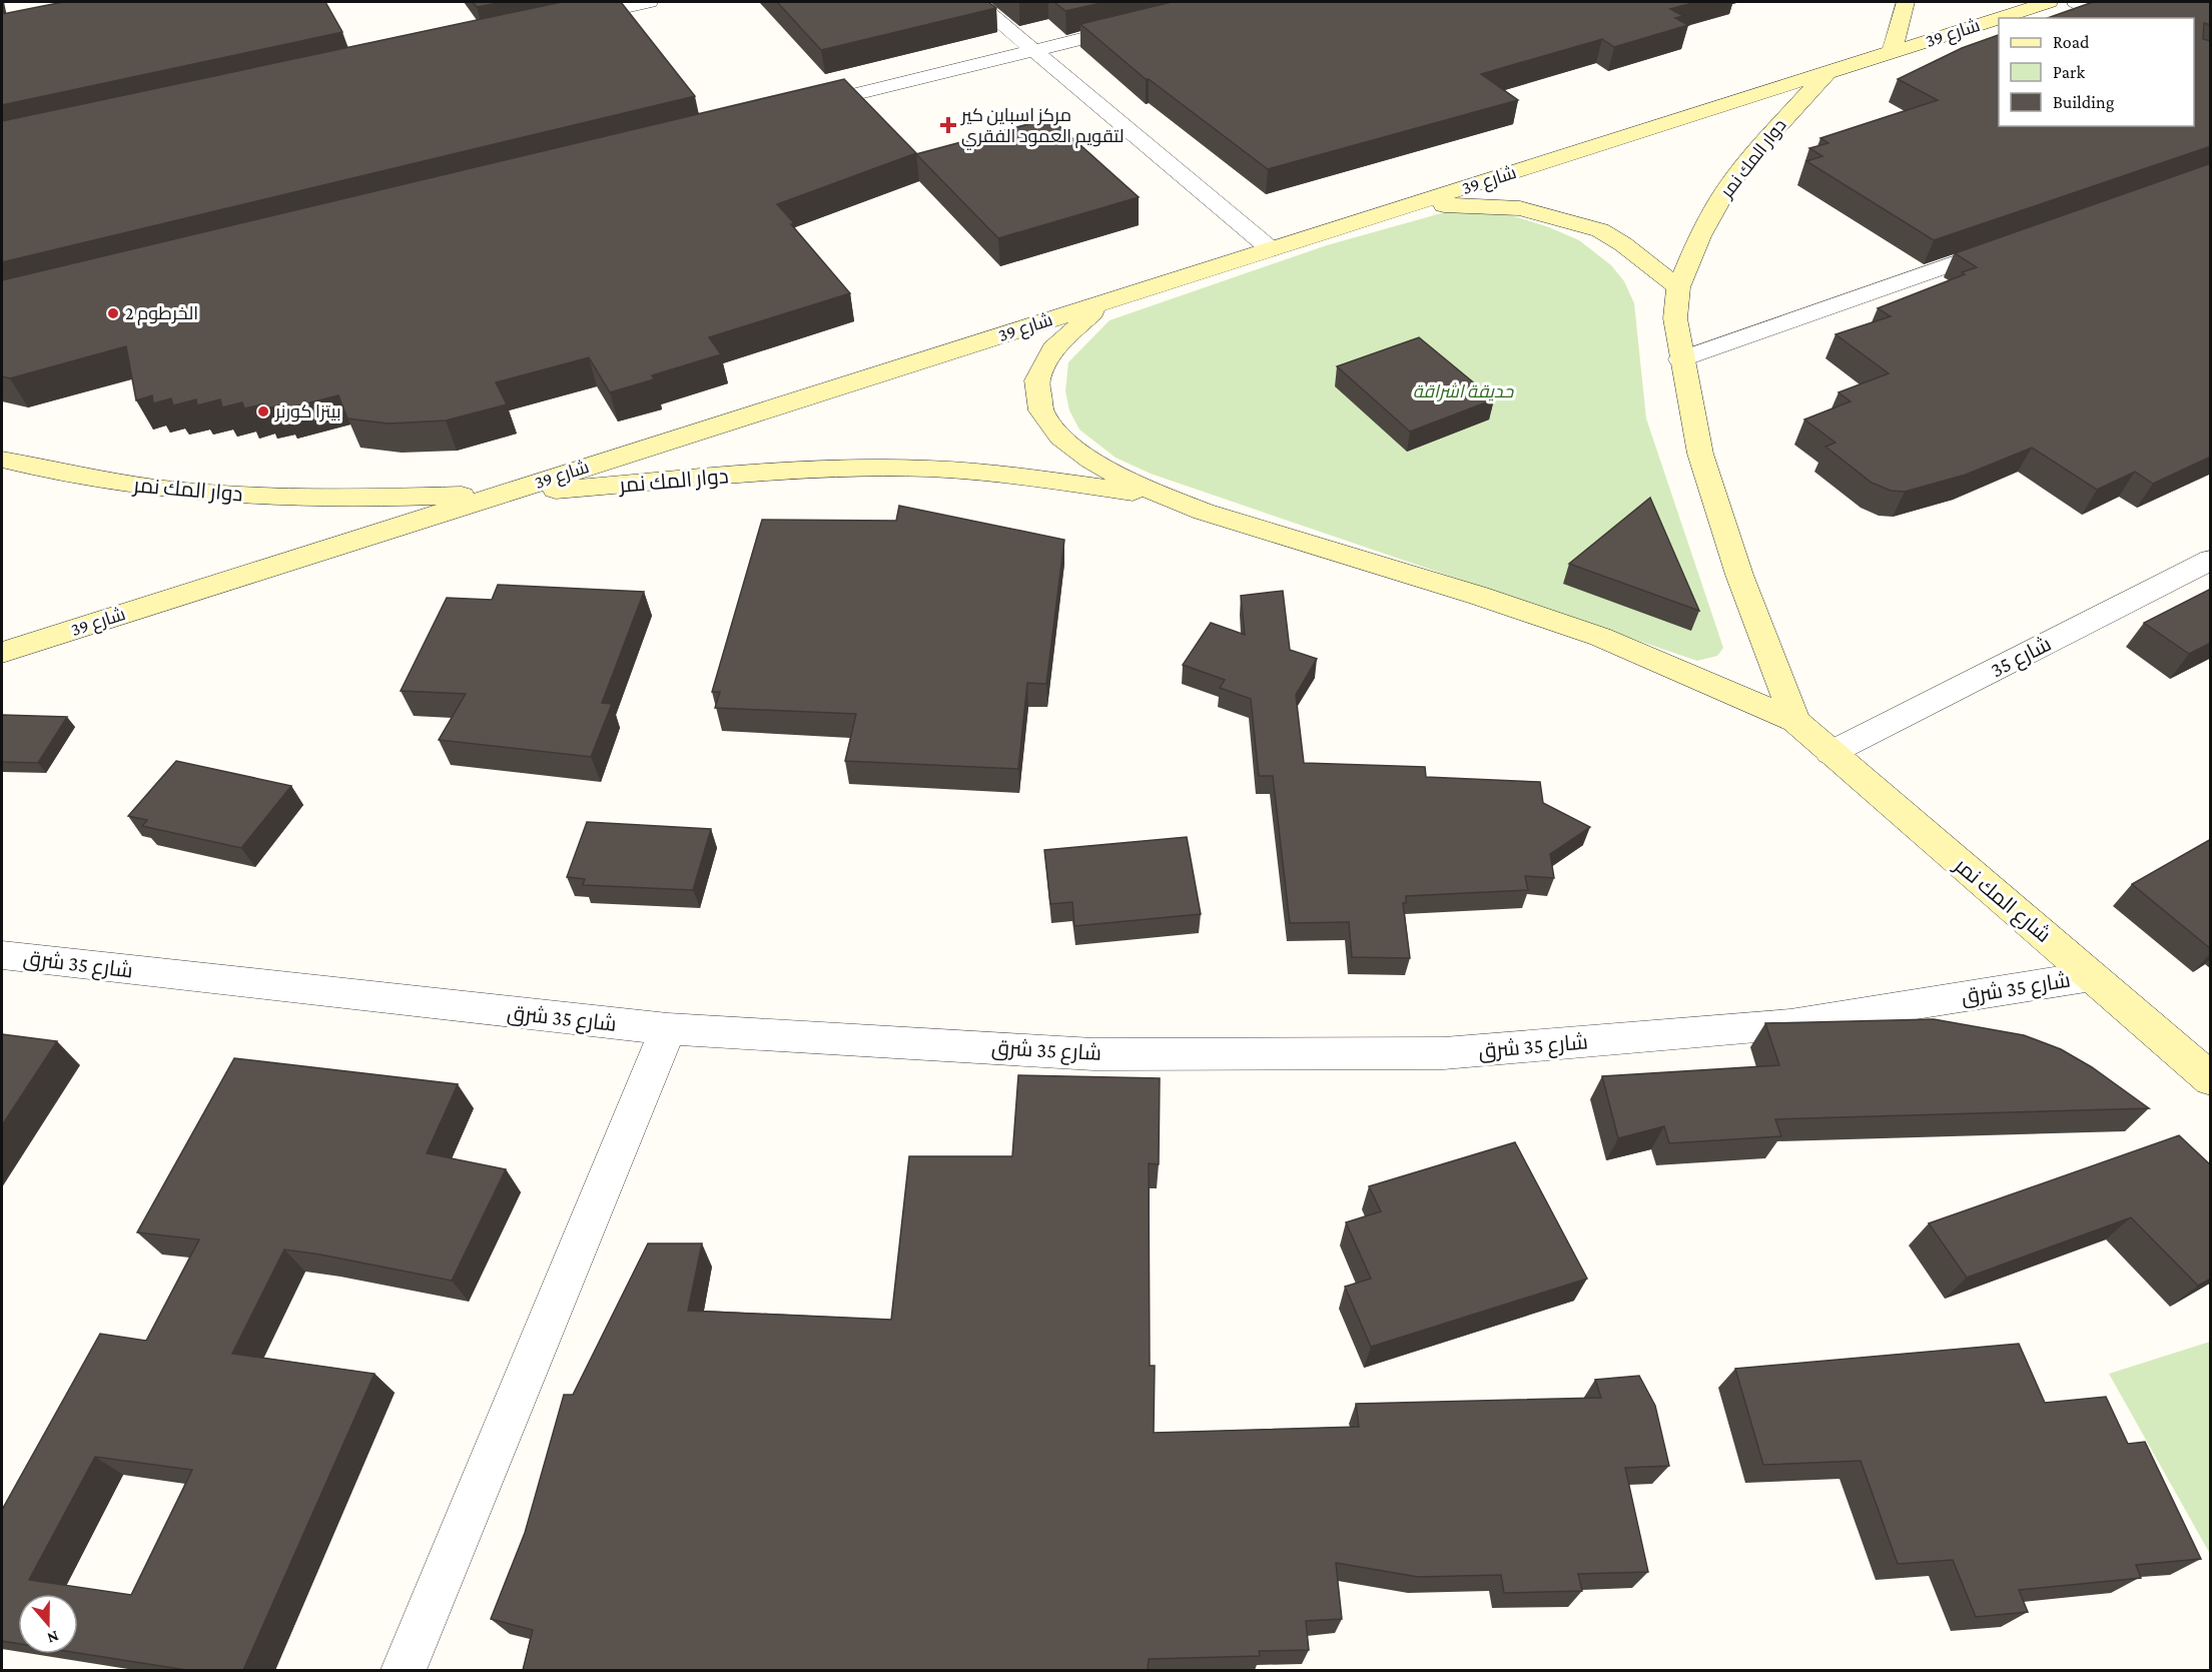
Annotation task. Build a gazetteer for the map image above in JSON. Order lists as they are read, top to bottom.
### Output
{
  "streets": {
    "street": [
      "شارع 39",
      "دوار المك نمر",
      "شارع 35",
      "شارع المك نمر",
      "شارع 35 شرق"
    ]
  },
  "crossings": [
    ["شارع 39", "دوار المك نمر"],
    ["دوار المك نمر", "شارع المك نمر"],
    ["شارع 35", "شارع المك نمر"],
    ["شارع المك نمر", "شارع 35 شرق"]
  ],
  "parks": ["حديقة اشراقة"],
  "places": {
    "health": ["مركز اسباين كير لتقويم العمود الفقري"],
    "other": ["الخرطوم 2", "بيتزا كورنر"]
  },
  "legend": ["Road", "Park", "Building"],
  "north": "bottom"
}
